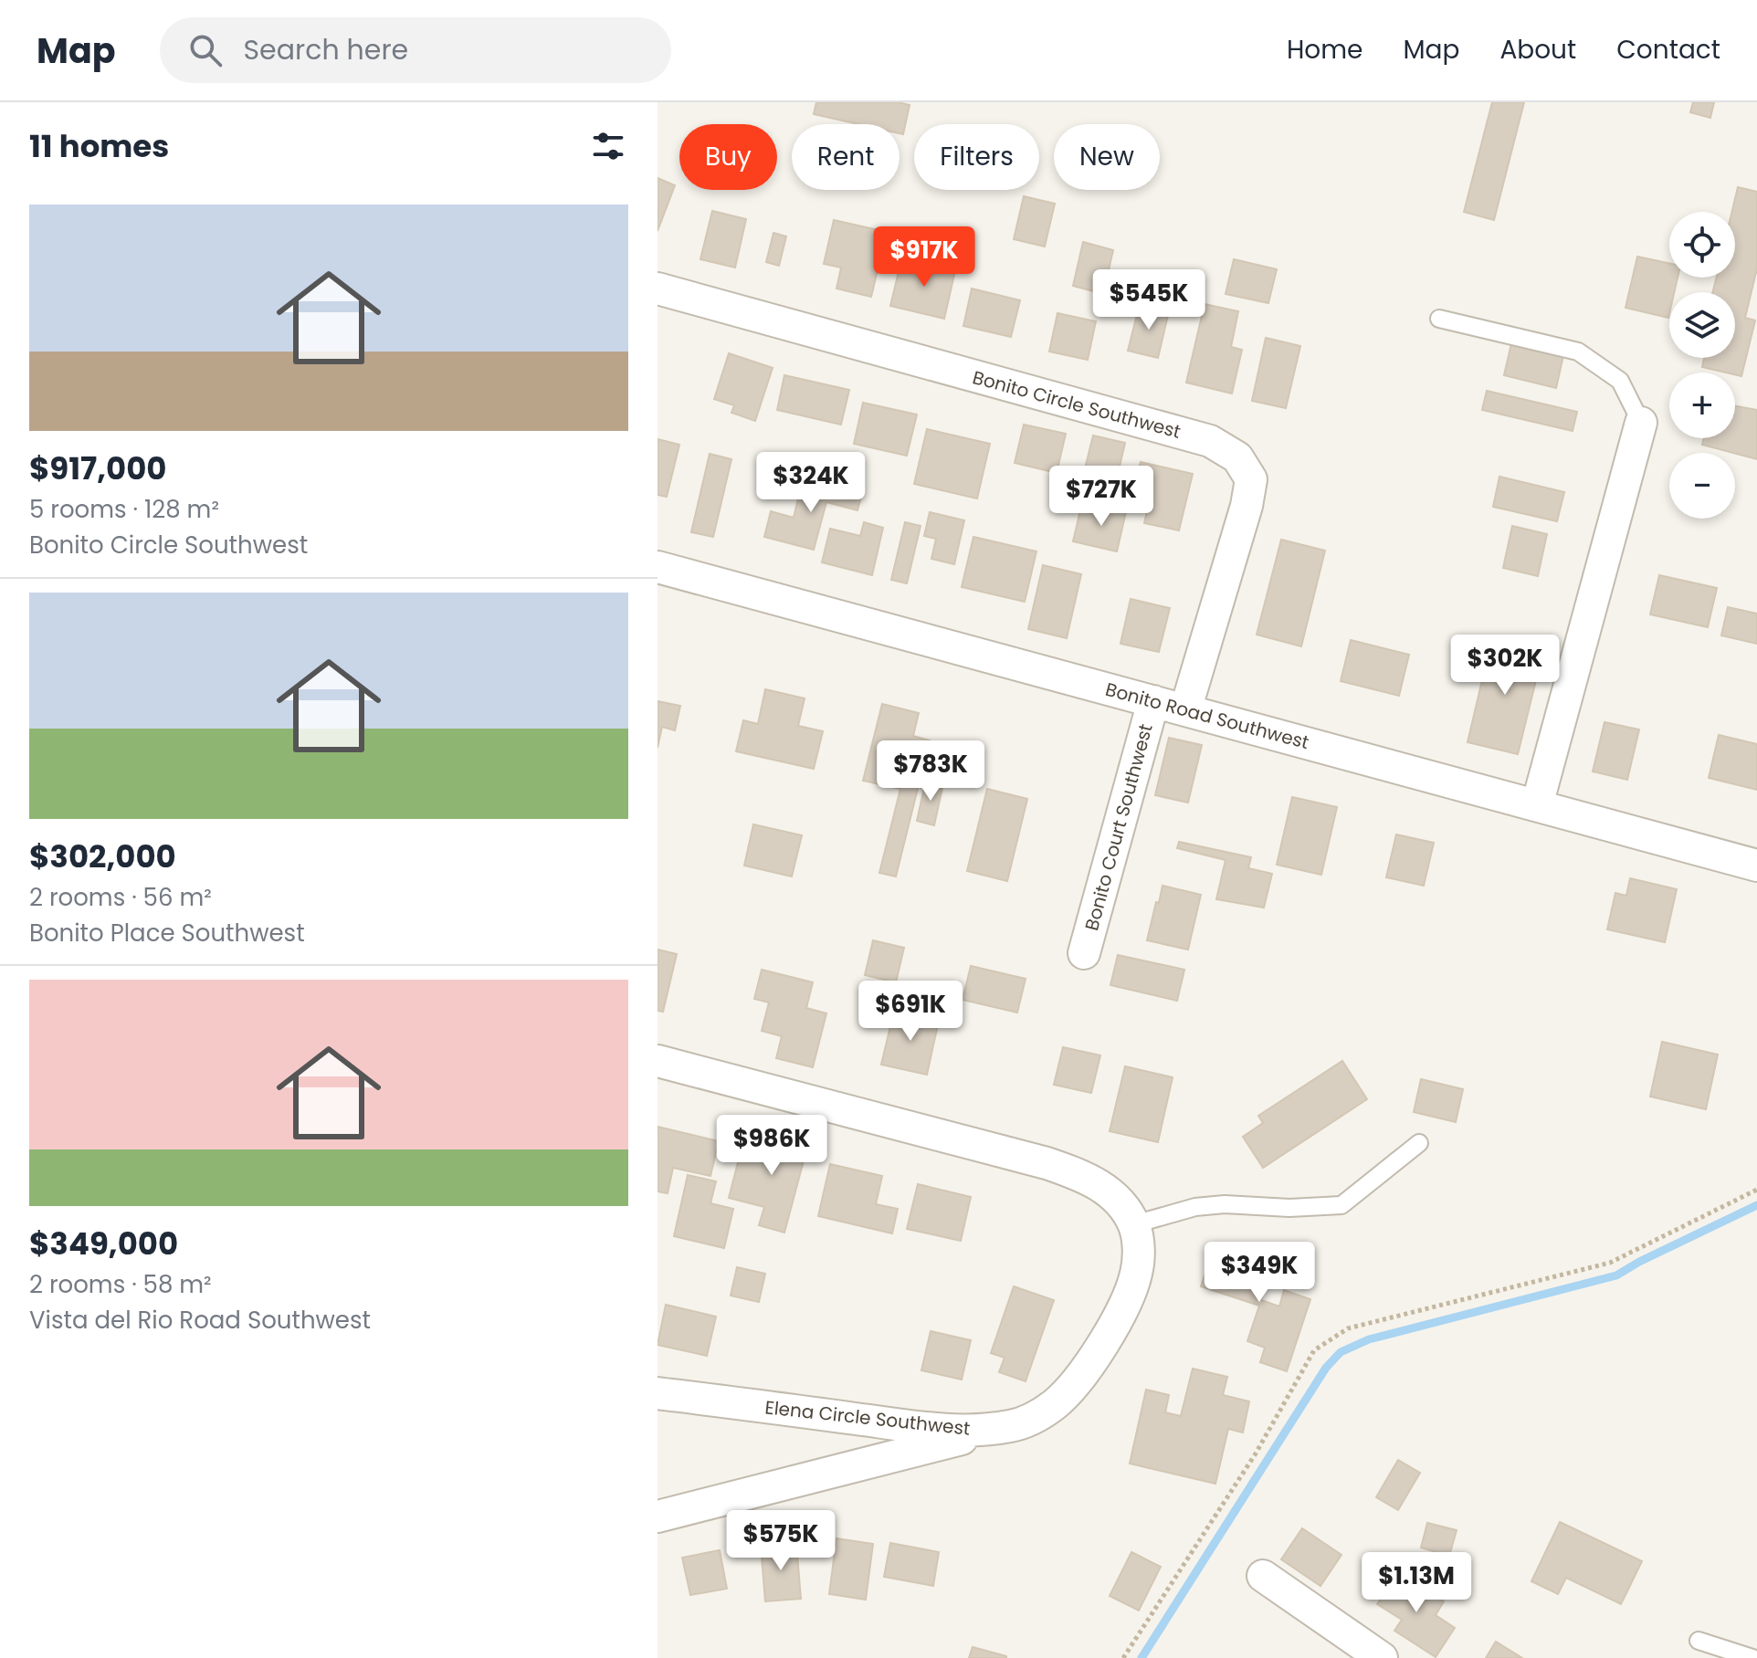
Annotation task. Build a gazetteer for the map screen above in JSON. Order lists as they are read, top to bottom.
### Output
{
  "streets": {
    "street": [
      "Bonito Circle Southwest",
      "Bonito Road Southwest",
      "Bonito Court Southwest",
      "Elena Circle Southwest"
    ]
  },
  "crossings": [
    ["Bonito Circle Southwest", "Bonito Road Southwest"],
    ["Bonito Road Southwest", "Bonito Court Southwest"]
  ],
  "page": {
    "header": "Map",
    "search": "Search here",
    "nav": [
      "Home",
      "Map",
      "About",
      "Contact"
    ],
    "heading": "11 homes",
    "chip": [
      "Buy",
      "Rent",
      "Filters",
      "New"
    ],
    "list": [
      {
        "name": "$917,000",
        "note": "5 rooms · 128 m² · Bonito Circle Southwest"
      },
      {
        "name": "$302,000",
        "note": "2 rooms · 56 m² · Bonito Place Southwest"
      },
      {
        "name": "$349,000",
        "note": "2 rooms · 58 m² · Vista del Rio Road Southwest"
      }
    ],
    "map_buttons": ["+", "−"],
    "price": [
      "$917K",
      "$545K",
      "$324K",
      "$727K",
      "$302K",
      "$783K",
      "$691K",
      "$986K",
      "$349K",
      "$575K",
      "$1.13M"
    ]
  }
}
